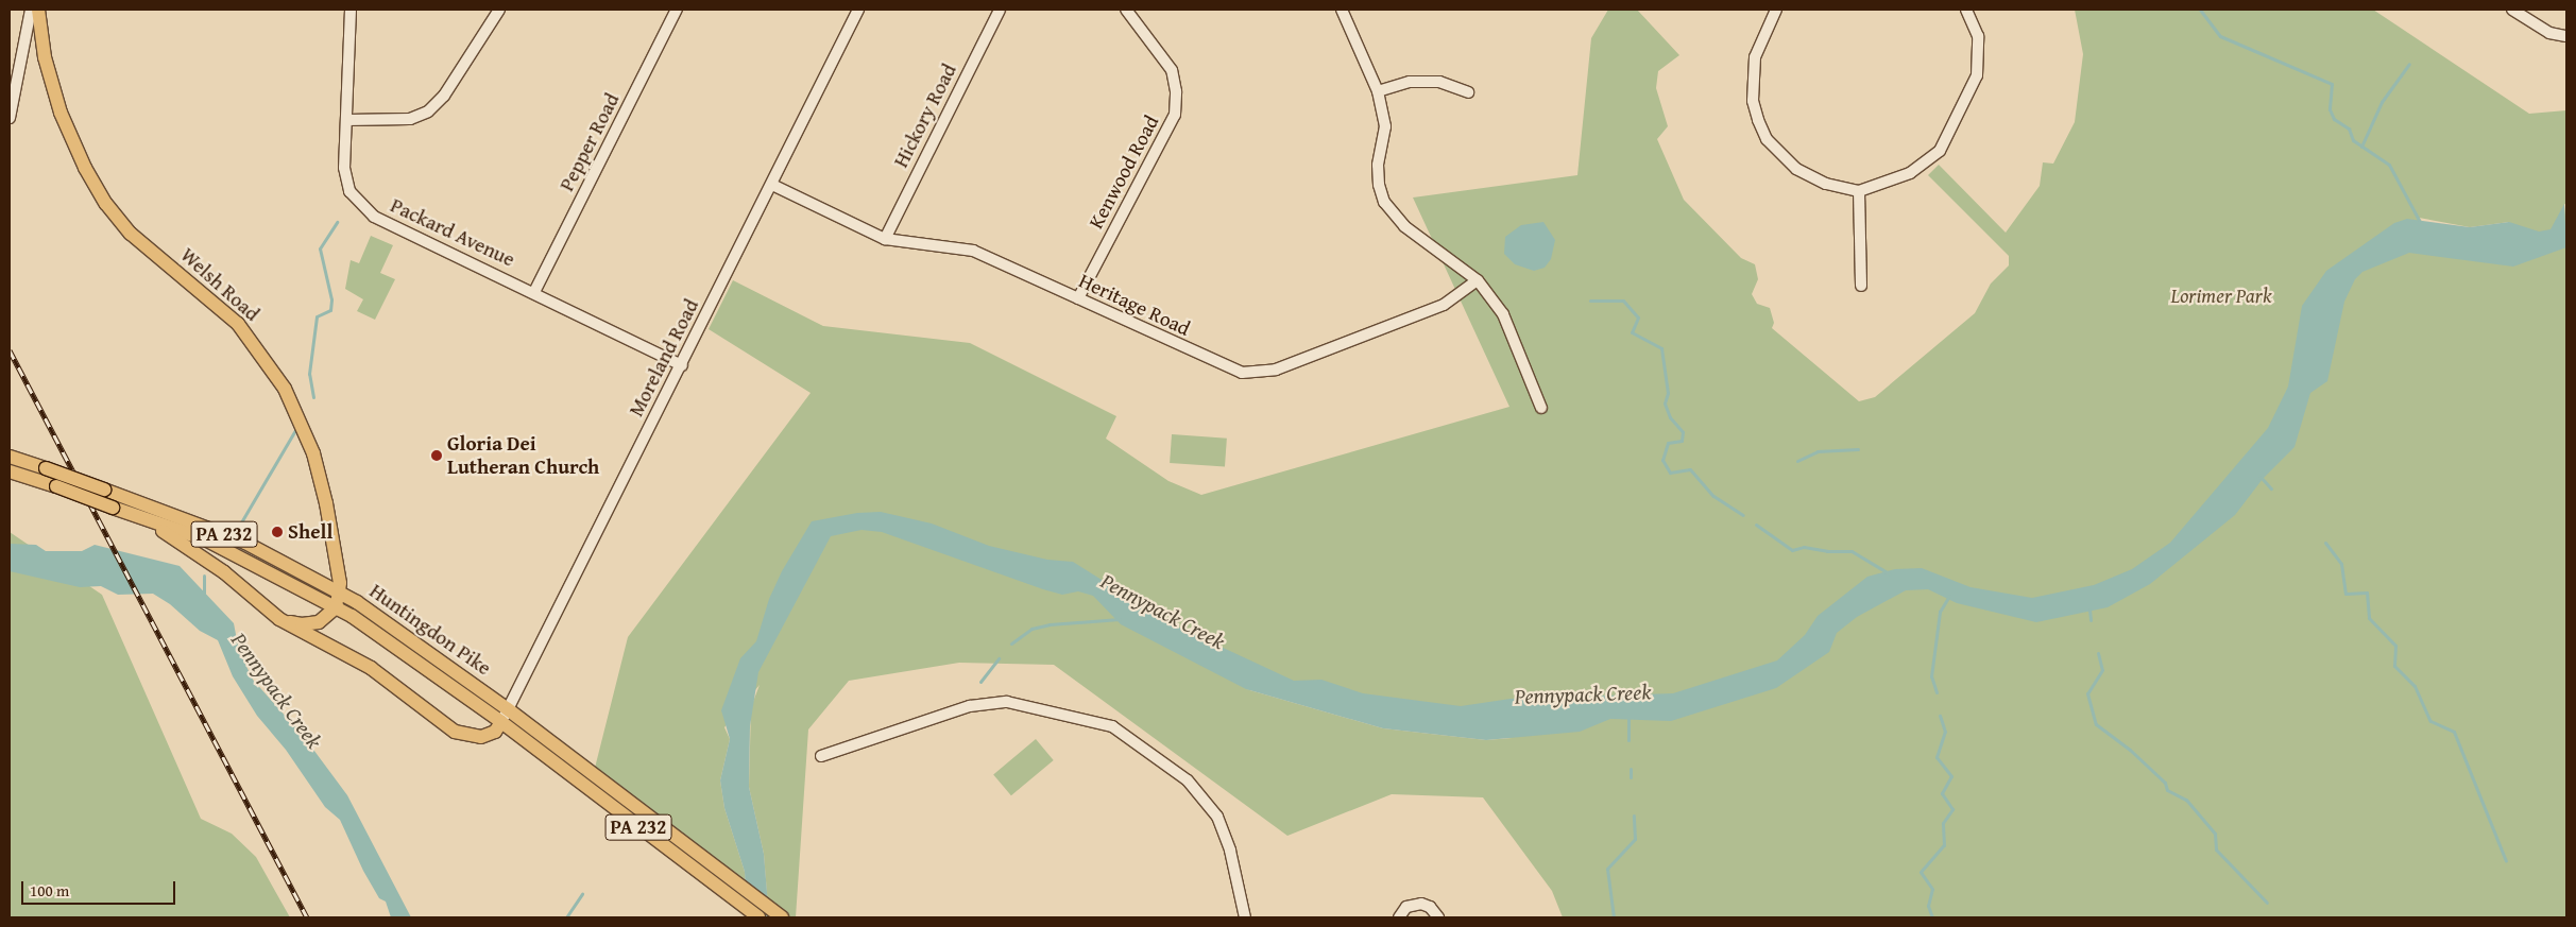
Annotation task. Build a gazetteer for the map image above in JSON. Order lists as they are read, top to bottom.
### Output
{
  "streets": {
    "main road": ["Welsh Road", "PA 232", "Huntingdon Pike"],
    "street": [
      "Hickory Road",
      "Pepper Road",
      "Kenwood Road",
      "Packard Avenue",
      "Heritage Road",
      "Moreland Road"
    ]
  },
  "crossings": [
    ["Hickory Road", "Heritage Road"],
    ["Pepper Road", "Packard Avenue"],
    ["Kenwood Road", "Heritage Road"],
    ["Packard Avenue", "Moreland Road"],
    ["Welsh Road", "Huntingdon Pike"],
    ["Heritage Road", "Moreland Road"],
    ["Moreland Road", "Huntingdon Pike"]
  ],
  "water": ["Pennypack Creek"],
  "parks": ["Lorimer Park"],
  "places": ["Gloria Dei Lutheran Church", "Shell"],
  "scale_bar": "100 m"
}
